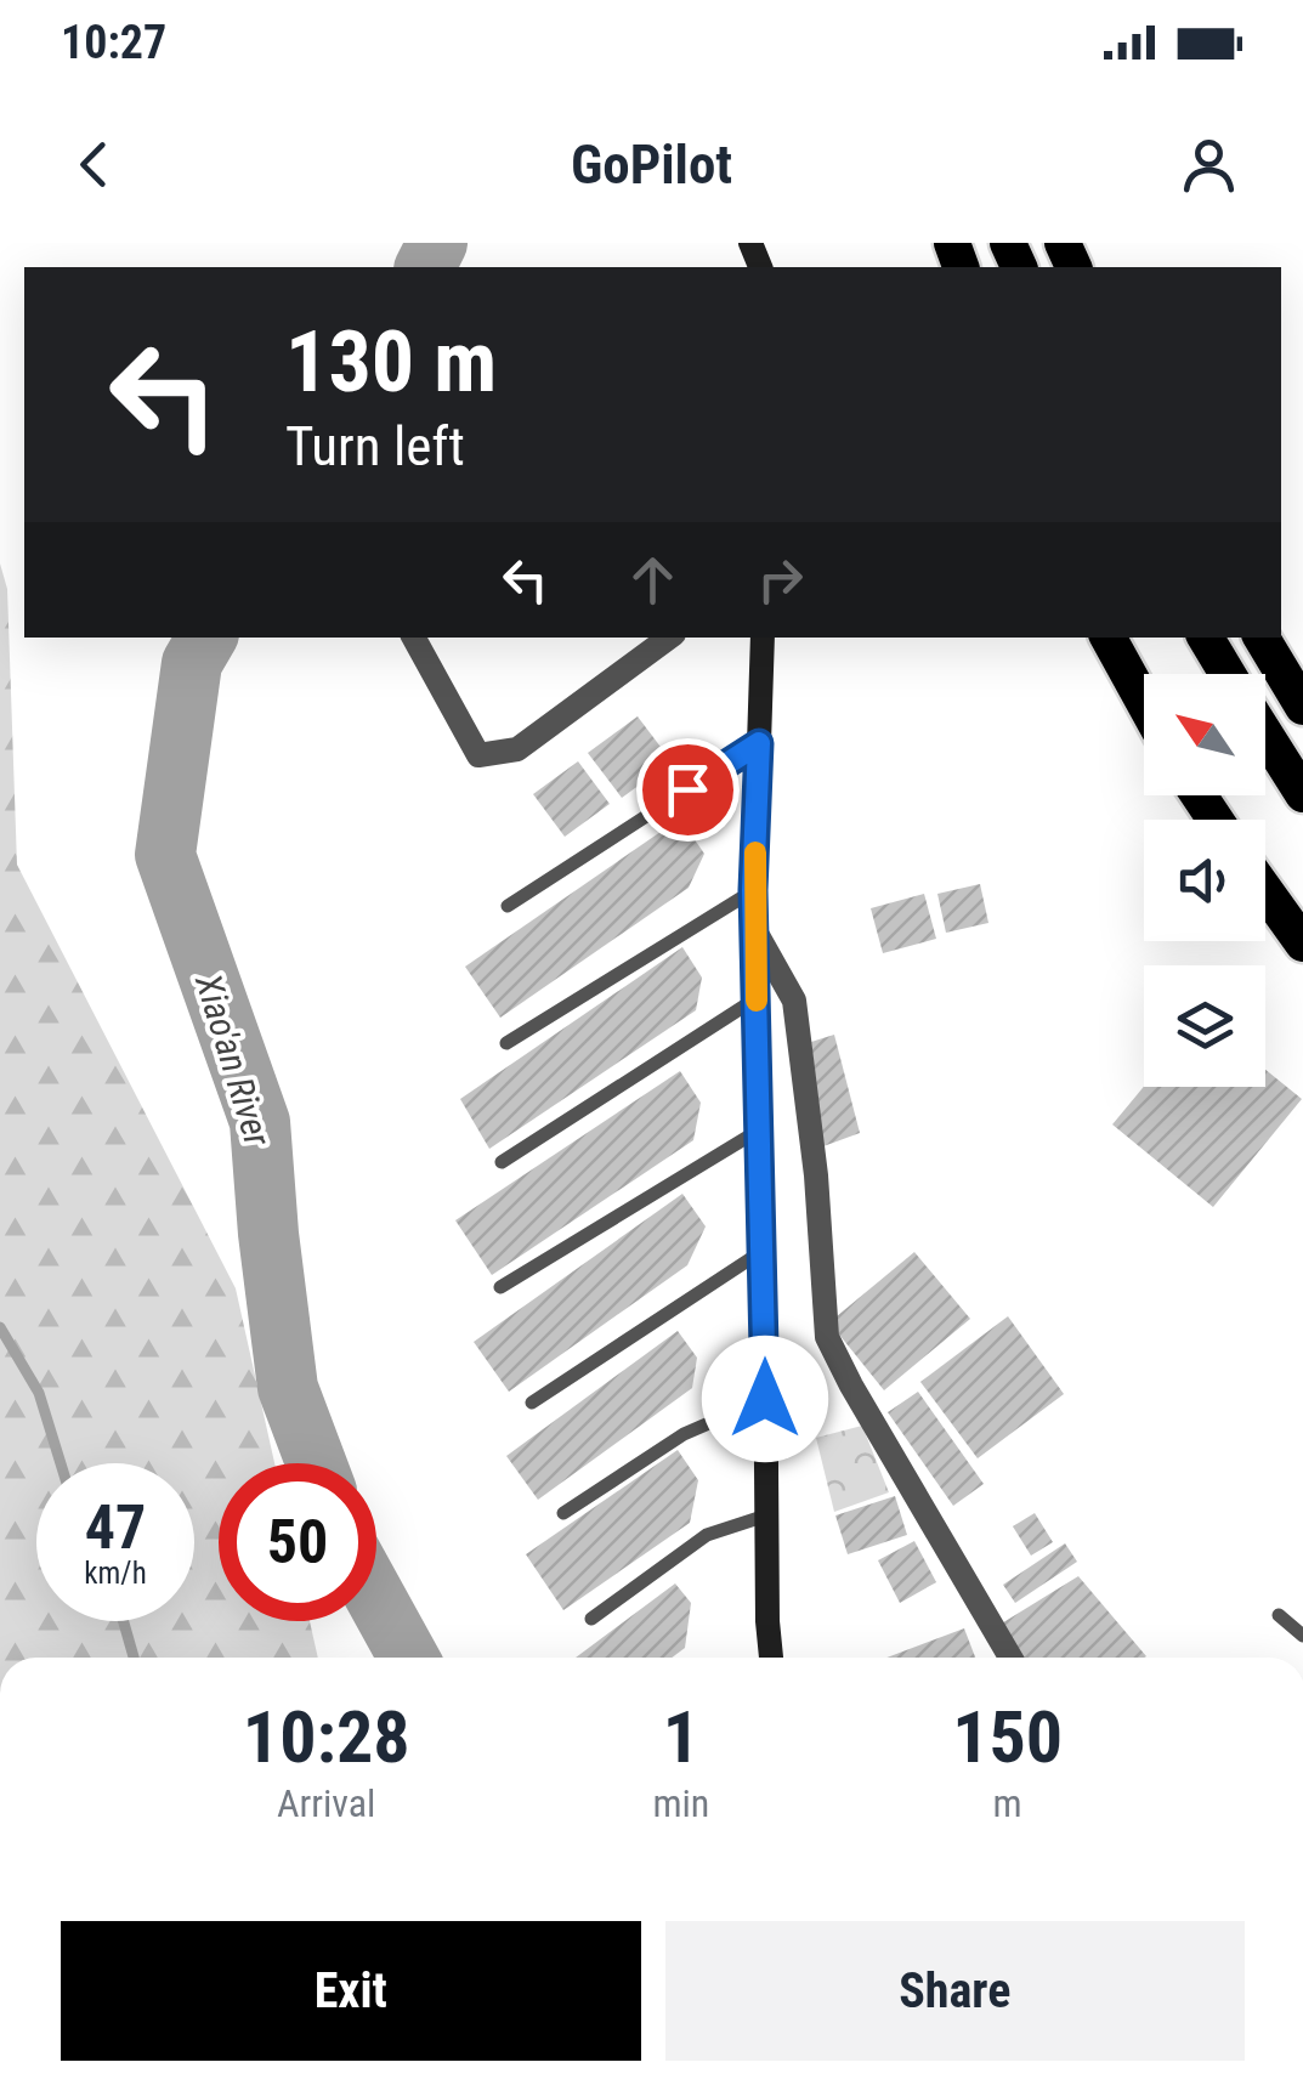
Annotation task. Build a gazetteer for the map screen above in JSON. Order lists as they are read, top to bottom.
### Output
{
  "water": ["Xiao'an River"],
  "north": "top left",
  "page": {
    "status": "10:27",
    "header": "GoPilot",
    "turn": ["130 m", "Turn left"],
    "speed": "47 km/h",
    "limit": "50",
    "eta": [
      "10:28",
      "Arrival",
      "1",
      "min",
      "150",
      "m"
    ],
    "buttons": ["Exit", "Share"]
  }
}
